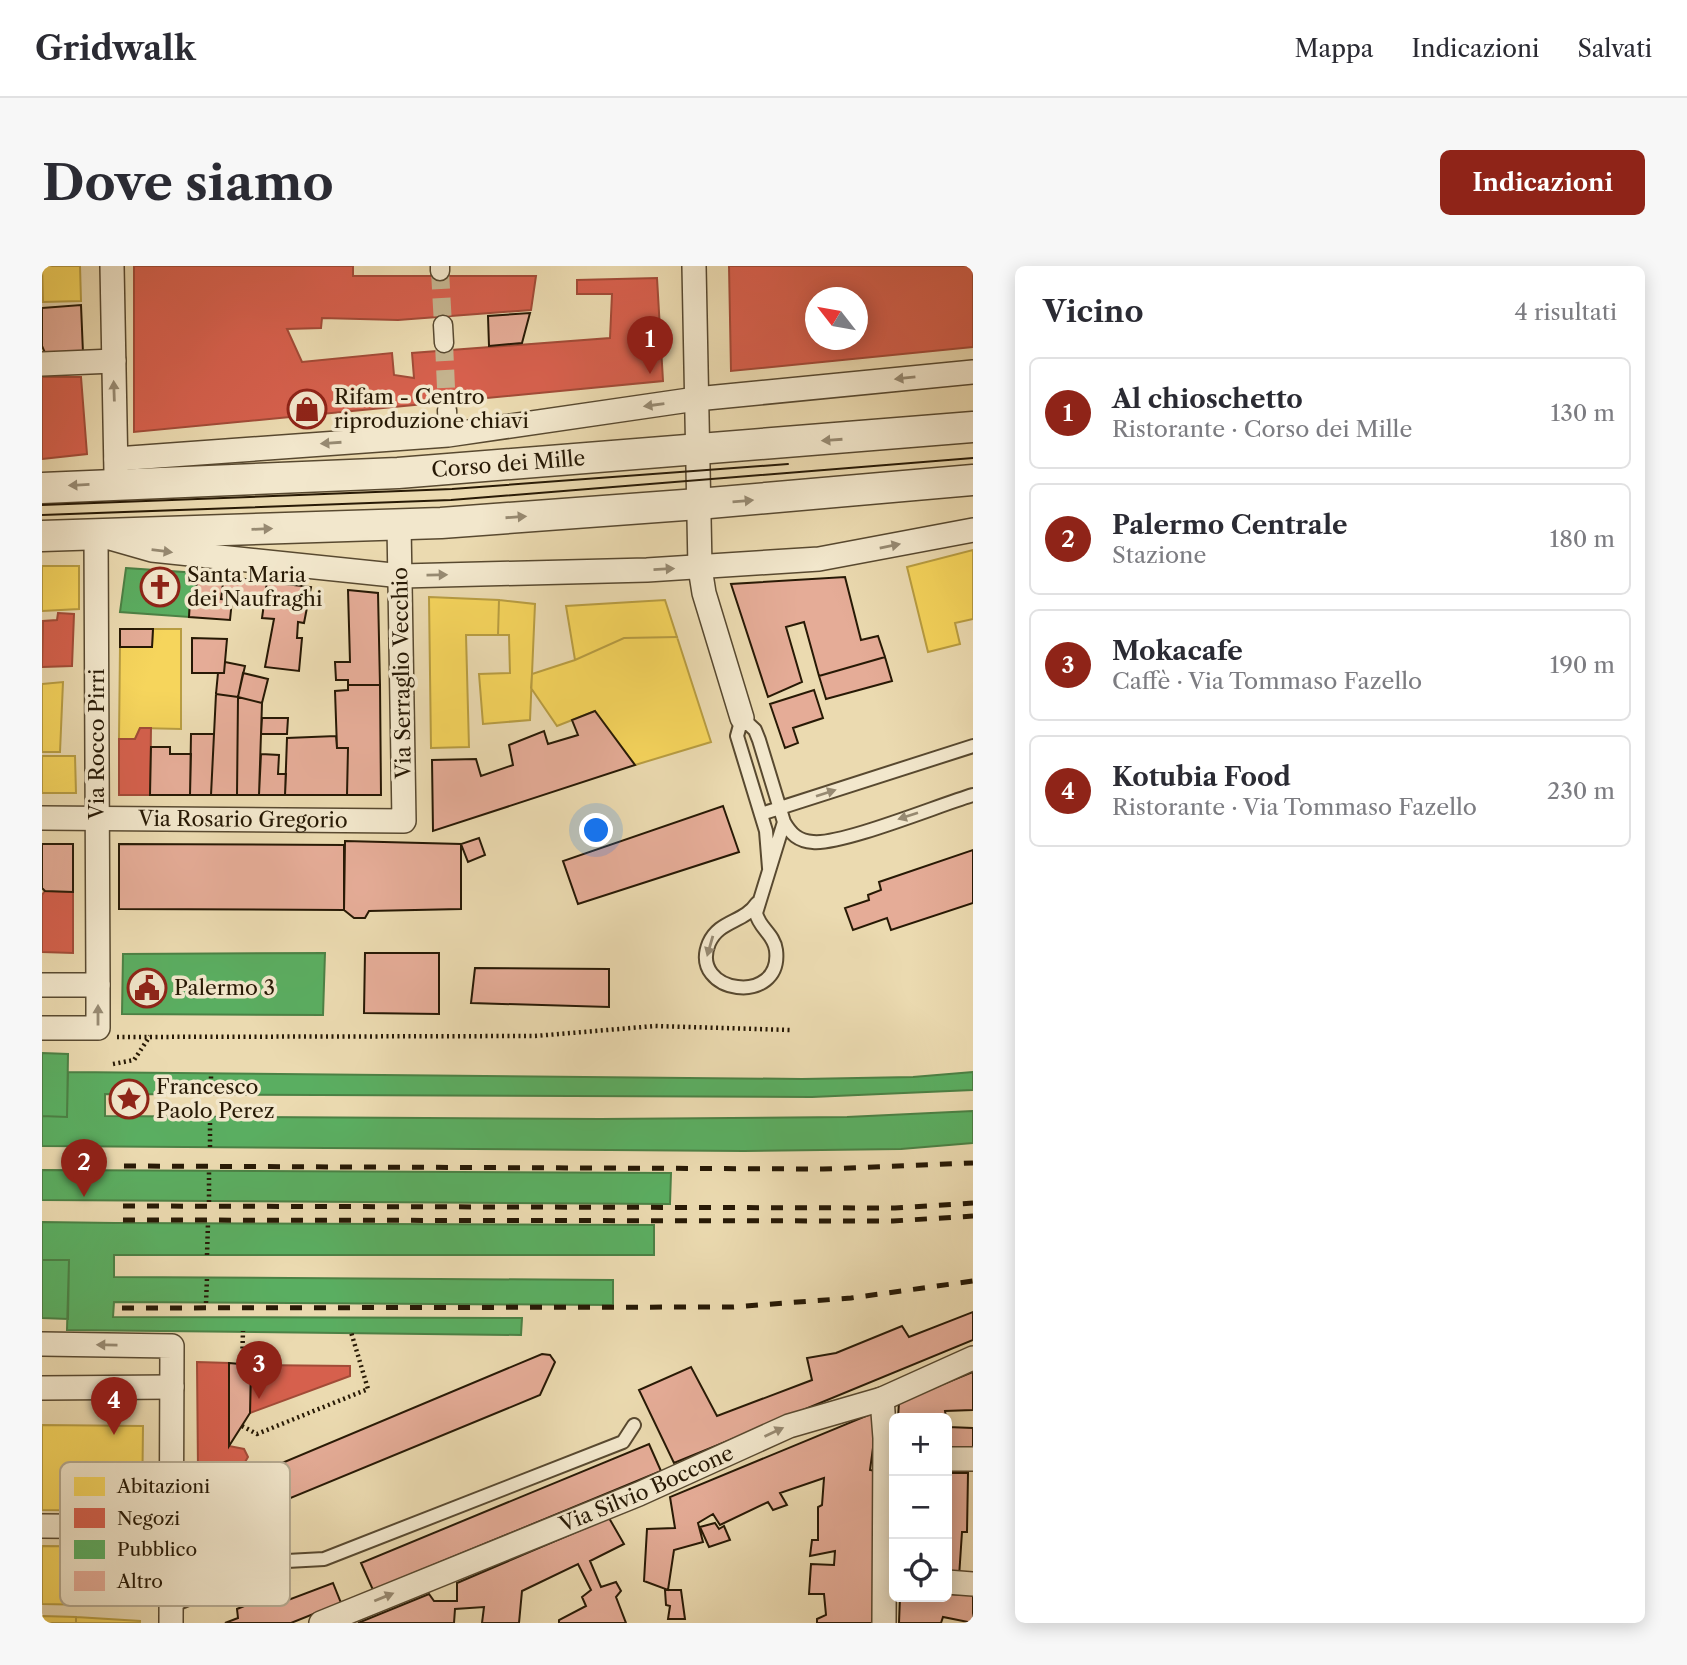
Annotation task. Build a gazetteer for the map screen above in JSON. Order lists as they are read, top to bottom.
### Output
{
  "streets": {
    "street": [
      "Corso dei Mille",
      "Via Serraglio Vecchio",
      "Via Rocco Pirri",
      "Via Rosario Gregorio",
      "Via Silvio Boccone"
    ]
  },
  "crossings": [
    ["Via Serraglio Vecchio", "Via Rosario Gregorio"],
    ["Via Rocco Pirri", "Via Rosario Gregorio"]
  ],
  "one_way": ["Via Silvio Boccone"],
  "places": {
    "shop": ["Rifam - Centro riproduzione chiavi"],
    "church": ["Santa Maria dei Naufraghi"],
    "public building": ["Palermo 3"],
    "place": ["Francesco Paolo Perez"]
  },
  "legend": [
    "Abitazioni",
    "Negozi",
    "Pubblico",
    "Altro"
  ],
  "north": "top left",
  "page": {
    "header": "Gridwalk",
    "nav": ["Mappa", "Indicazioni", "Salvati"],
    "buttons": "Indicazioni",
    "title": "Dove siamo",
    "heading": ["Vicino", "4 risultati"],
    "pins": [
      "1",
      "2",
      "3",
      "4"
    ],
    "list": [
      {
        "mark": "1",
        "name": "Al chioschetto",
        "note": "Ristorante · Corso dei Mille",
        "value": "130 m"
      },
      {
        "mark": "2",
        "name": "Palermo Centrale",
        "note": "Stazione",
        "value": "180 m"
      },
      {
        "mark": "3",
        "name": "Mokacafe",
        "note": "Caffè · Via Tommaso Fazello",
        "value": "190 m"
      },
      {
        "mark": "4",
        "name": "Kotubia Food",
        "note": "Ristorante · Via Tommaso Fazello",
        "value": "230 m"
      }
    ],
    "map_buttons": ["+", "−"]
  }
}
